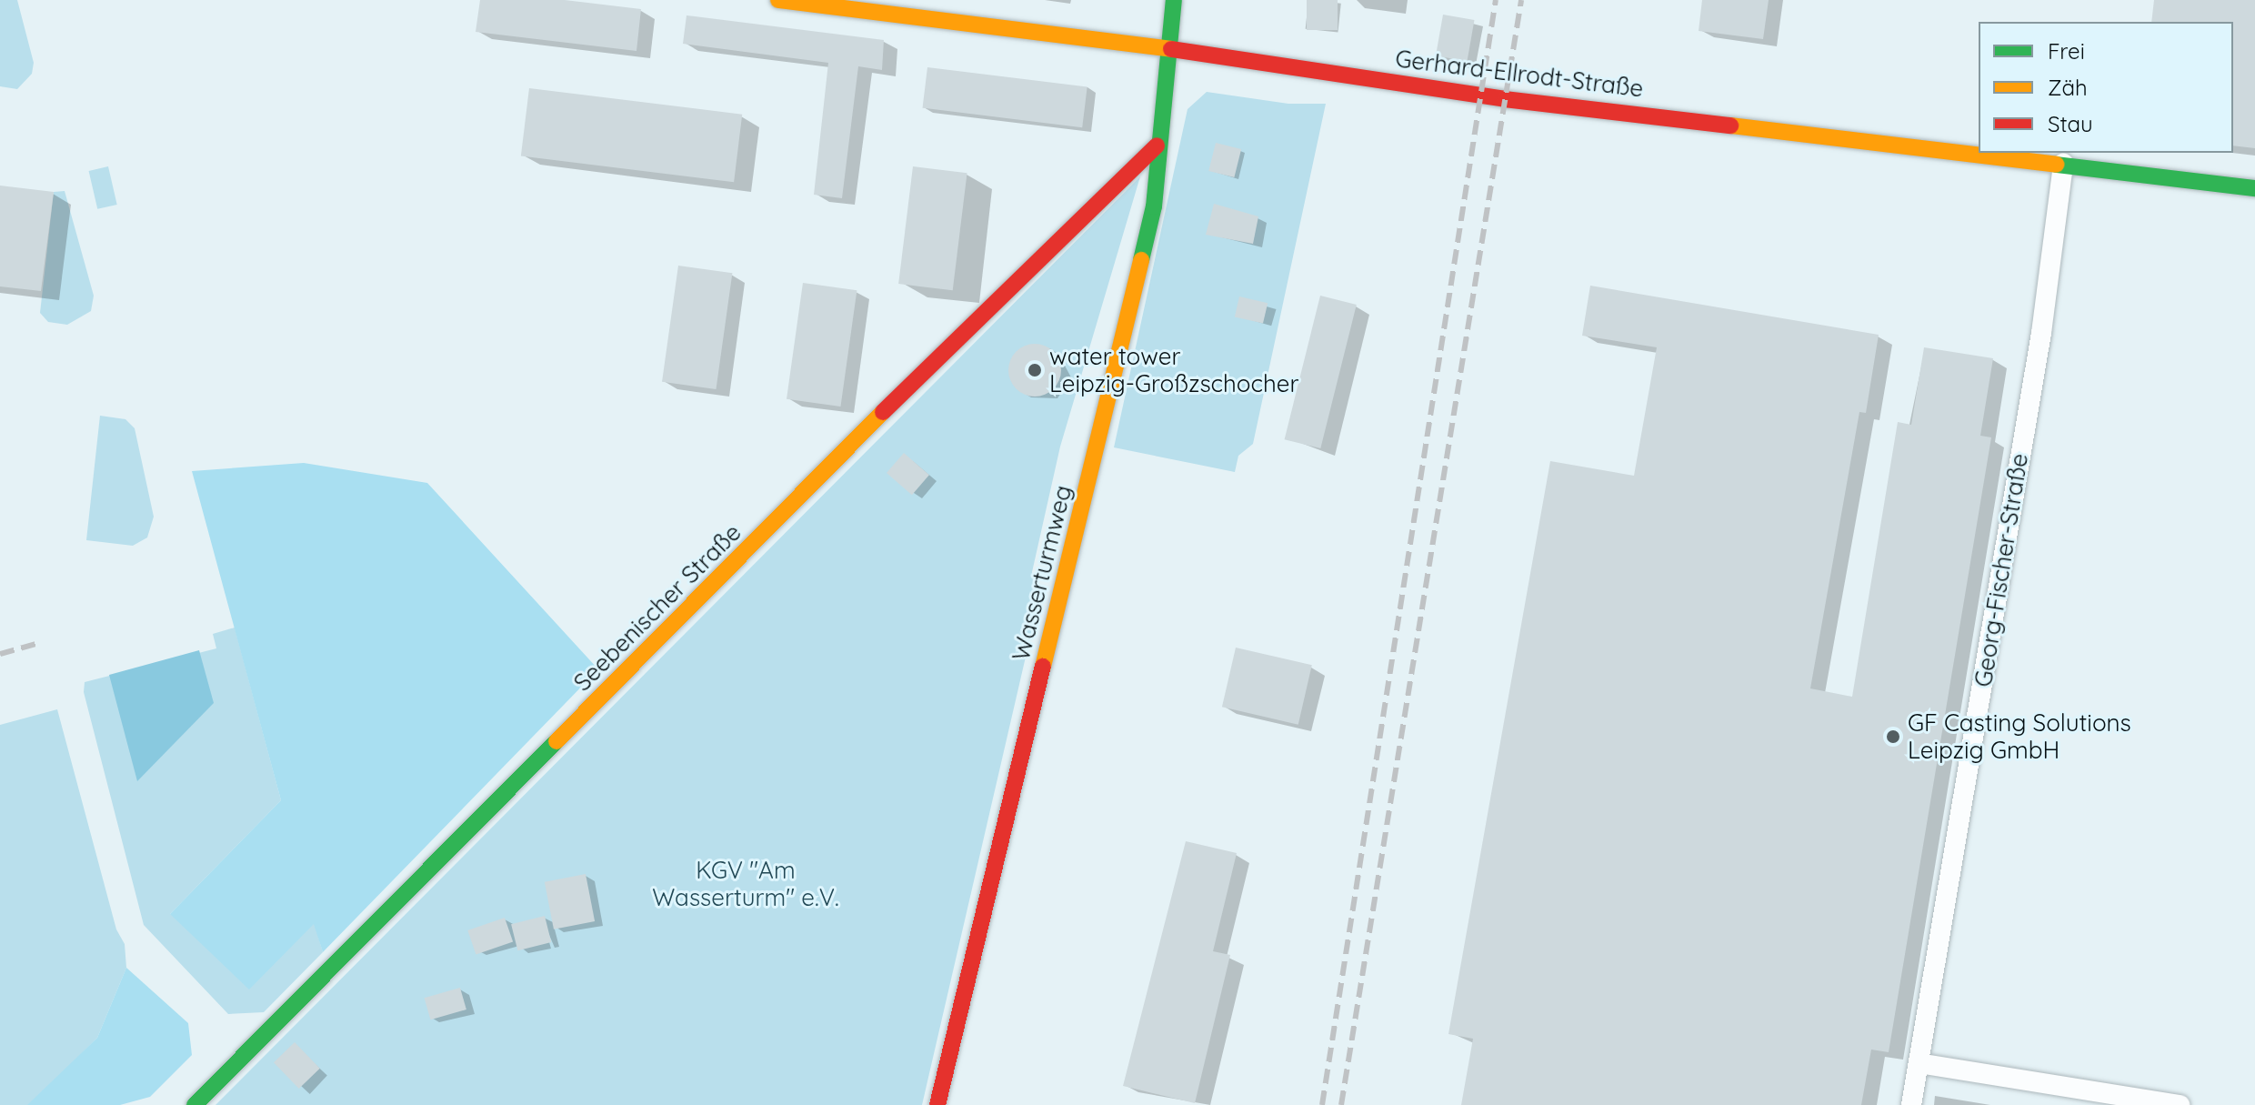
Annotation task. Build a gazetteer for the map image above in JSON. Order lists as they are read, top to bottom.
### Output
{
  "streets": {
    "street": [
      "Gerhard-Ellrodt-Straße",
      "Georg-Fischer-Straße",
      "Wasserturmweg",
      "Seebenischer Straße"
    ]
  },
  "crossings": [
    ["Gerhard-Ellrodt-Straße", "Georg-Fischer-Straße"],
    ["Gerhard-Ellrodt-Straße", "Wasserturmweg"],
    ["Wasserturmweg", "Seebenischer Straße"]
  ],
  "parks": ["KGV \"Am Wasserturm\" e.V."],
  "places": ["water tower Leipzig-Großzschocher", "GF Casting Solutions Leipzig GmbH"],
  "legend": ["Frei", "Zäh", "Stau"]
}
